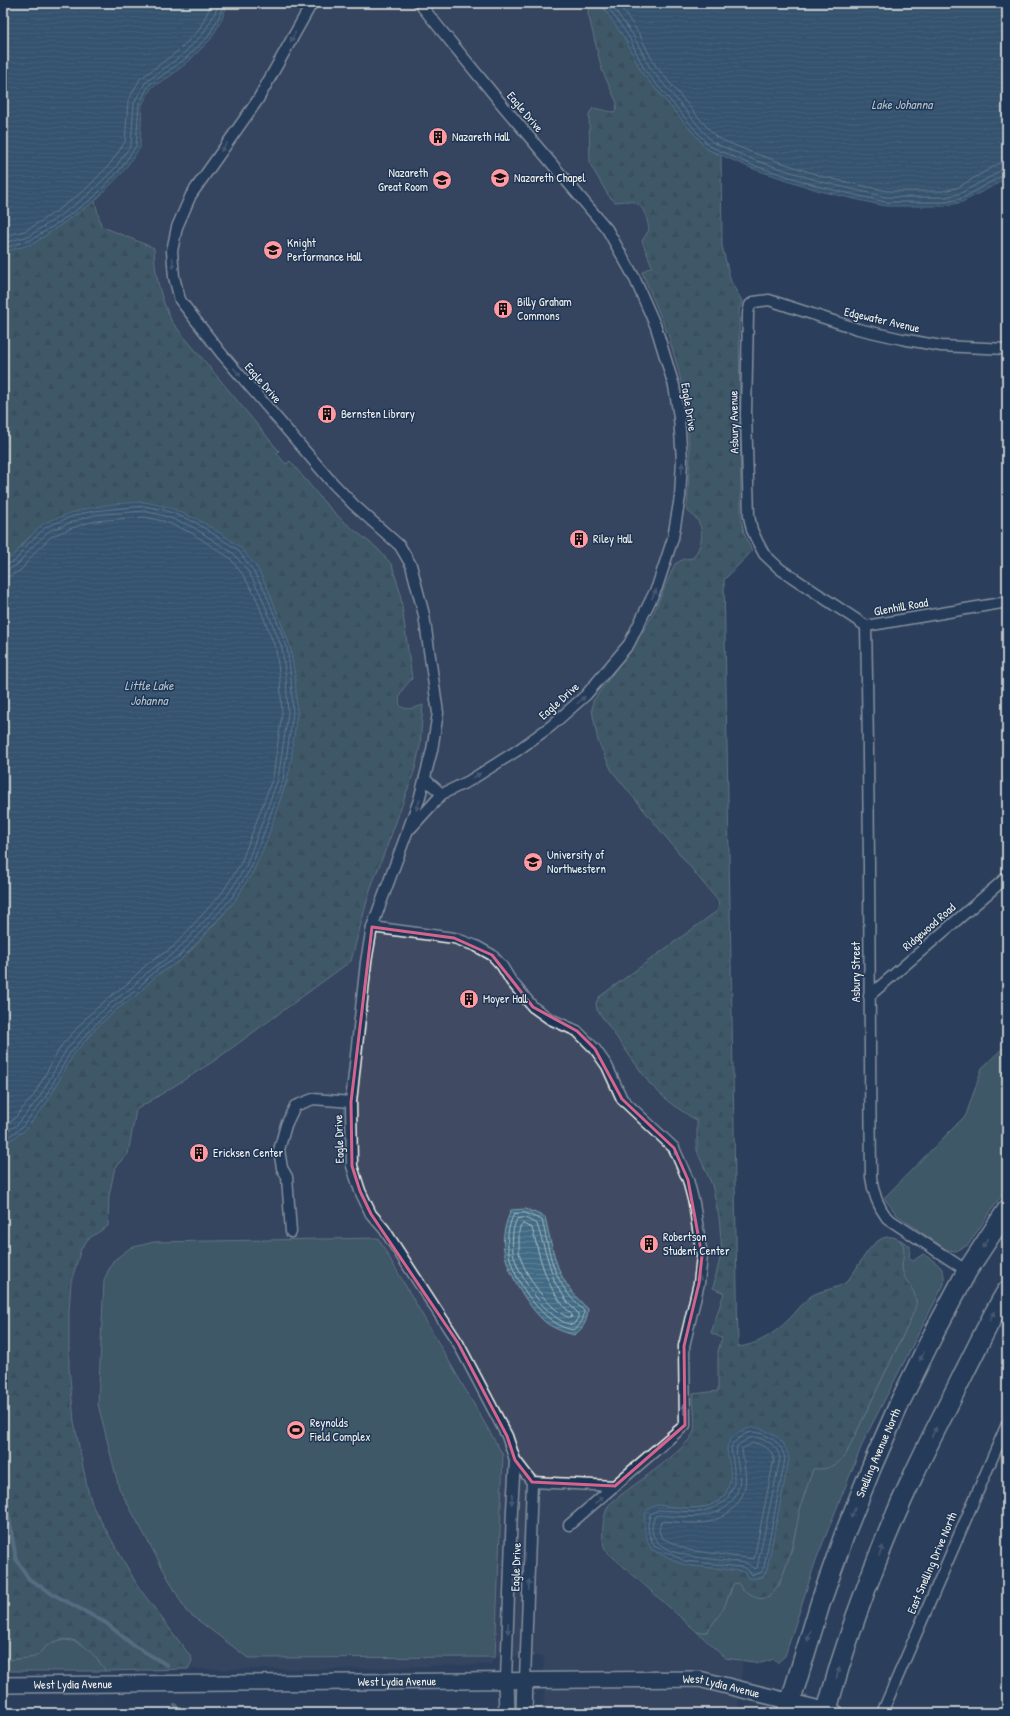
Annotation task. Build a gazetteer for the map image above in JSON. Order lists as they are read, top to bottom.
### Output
{
  "streets": {
    "highway": ["Snelling Avenue North"],
    "street": [
      "Eagle Drive",
      "Edgewater Avenue",
      "Asbury Avenue",
      "Glenhill Road",
      "Ridgewood Road",
      "Asbury Street",
      "East Snelling Drive North",
      "West Lydia Avenue"
    ]
  },
  "crossings": [
    ["Eagle Drive", "West Lydia Avenue"],
    ["Edgewater Avenue", "Asbury Avenue"],
    ["Asbury Avenue", "Glenhill Road"],
    ["Glenhill Road", "Asbury Street"],
    ["Ridgewood Road", "Asbury Street"],
    ["Asbury Street", "Snelling Avenue North"],
    ["Snelling Avenue North", "West Lydia Avenue"]
  ],
  "water": ["Lake Johanna", "Little Lake Johanna"],
  "places": {
    "building": [
      "Nazareth Hall",
      "Billy Graham Commons",
      "Bernsten Library",
      "Riley Hall",
      "Moyer Hall",
      "Ericksen Center",
      "Robertson Student Center"
    ],
    "school or university": [
      "Nazareth Chapel",
      "Nazareth Great Room",
      "Knight Performance Hall",
      "University of Northwestern"
    ],
    "sports": ["Reynolds Field Complex"]
  }
}
